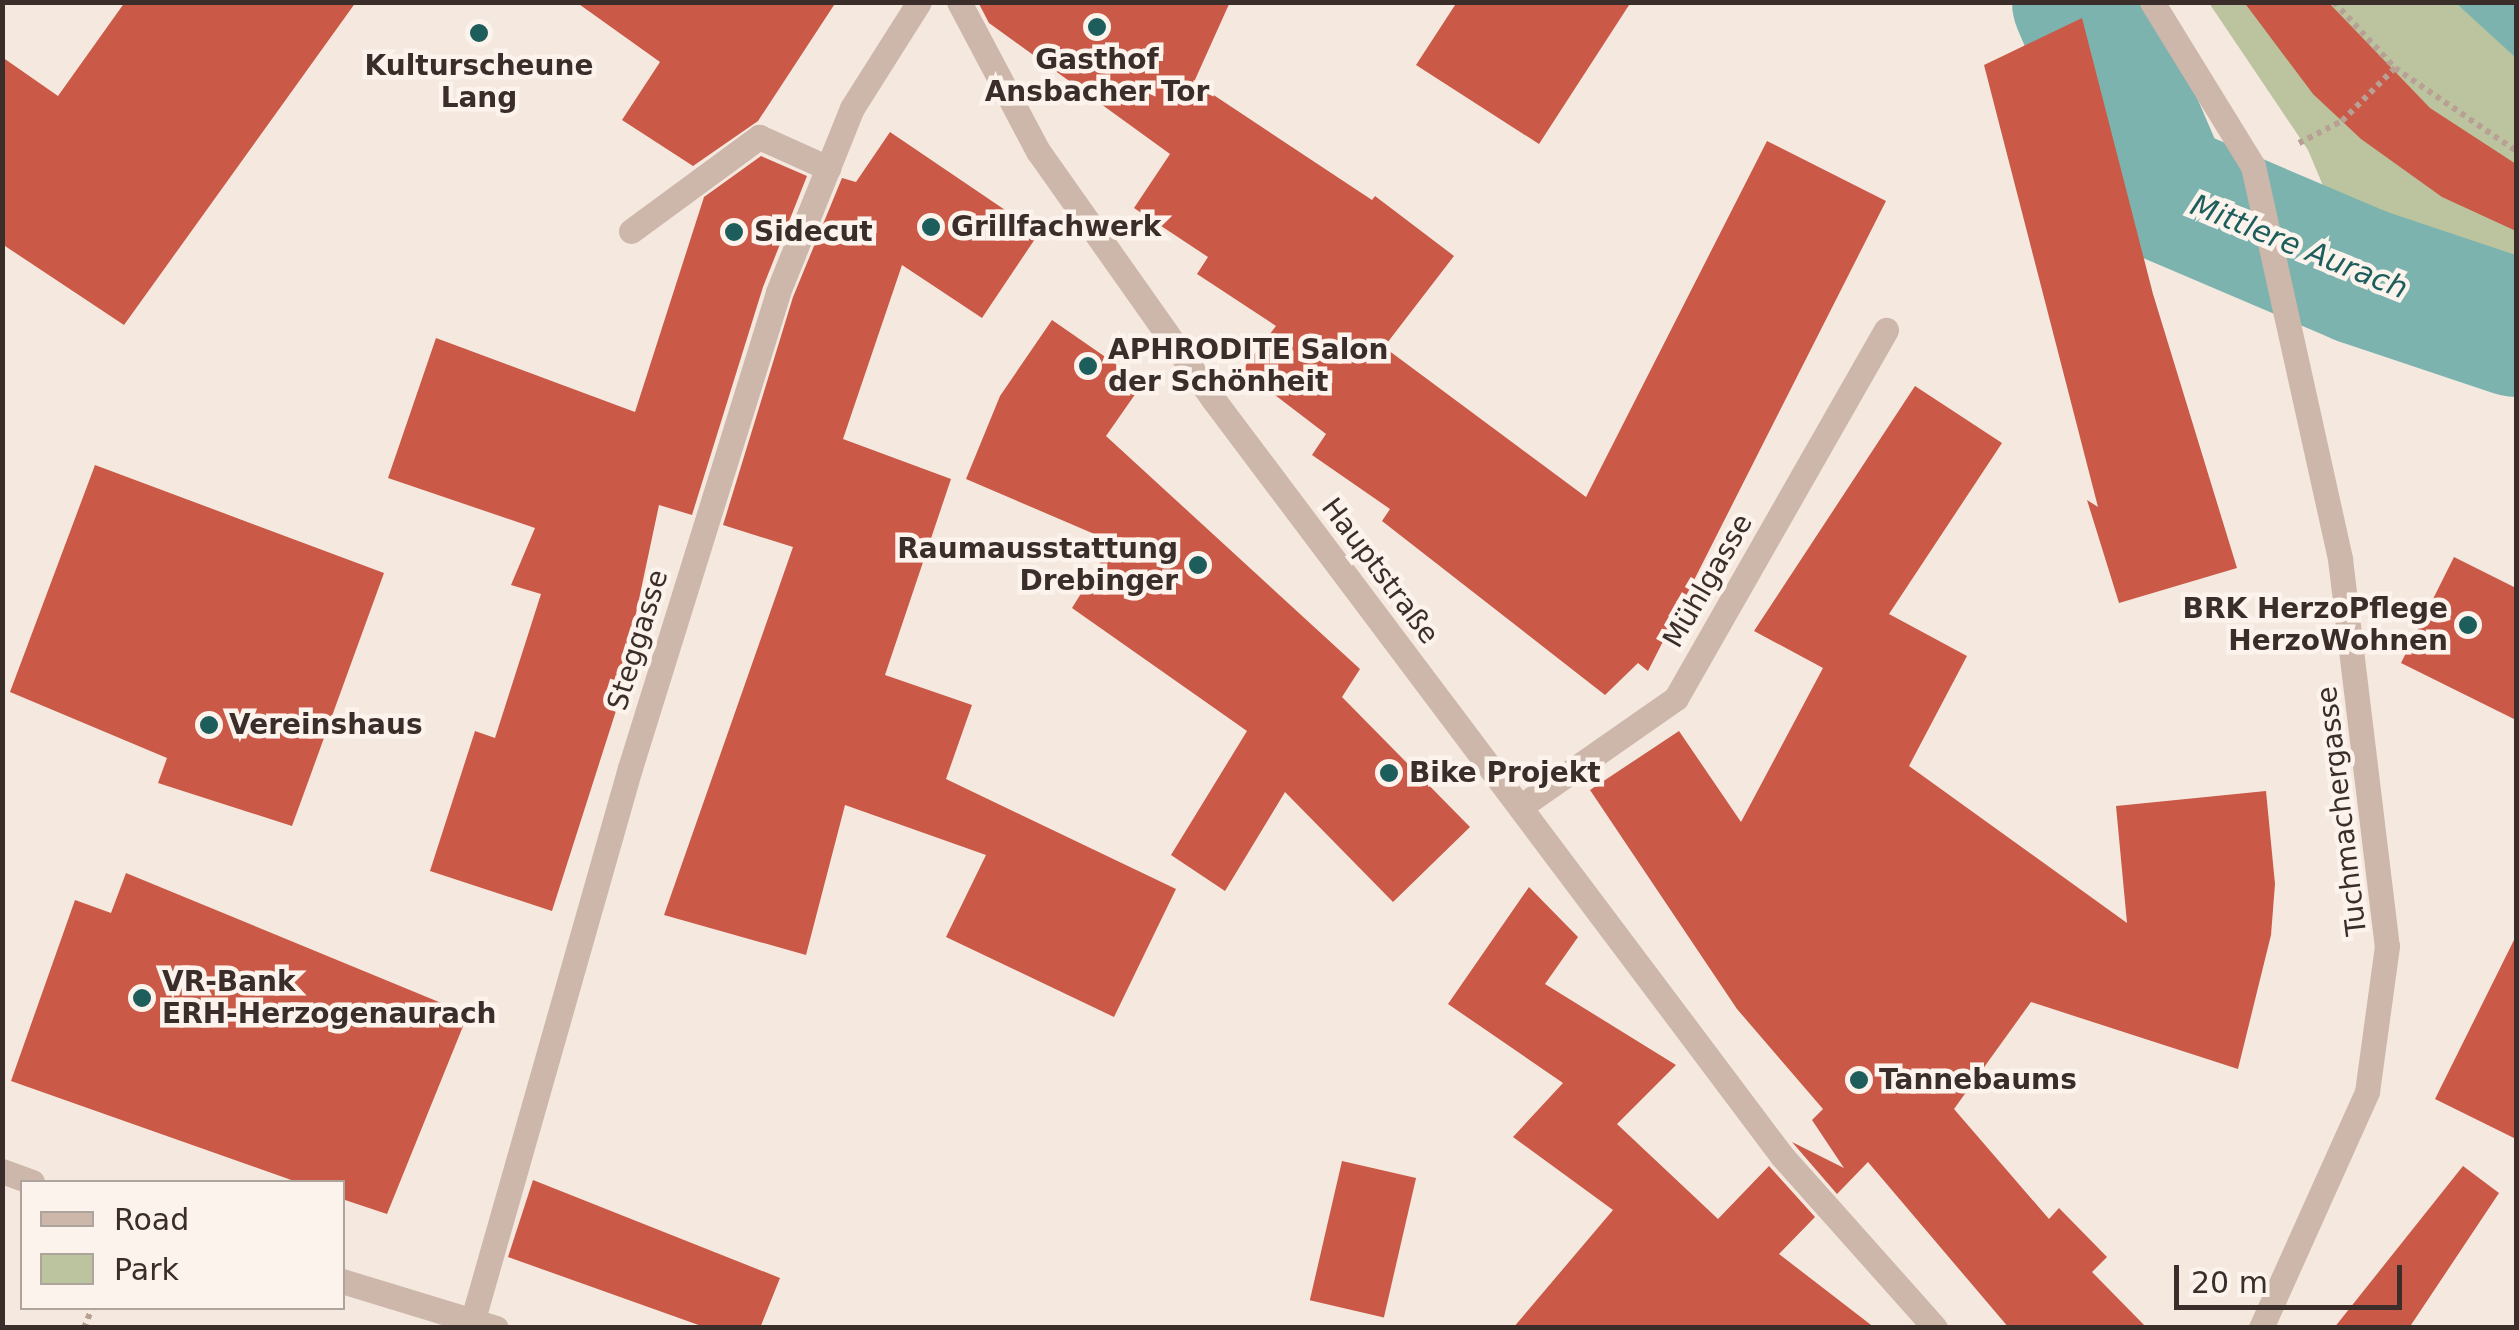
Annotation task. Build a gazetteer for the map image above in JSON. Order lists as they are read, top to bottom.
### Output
{
  "streets": {
    "street": [
      "Hauptstraße",
      "Mühlgasse",
      "Steggasse",
      "Tuchmachergasse"
    ]
  },
  "crossings": [
    ["Hauptstraße", "Mühlgasse"]
  ],
  "water": ["Mittlere Aurach"],
  "places": [
    "Gasthof Ansbacher Tor",
    "Kulturscheune Lang",
    "Grillfachwerk",
    "Sidecut",
    "APHRODITE Salon der Schönheit",
    "Raumausstattung Drebinger",
    "BRK HerzoPflege HerzoWohnen",
    "Vereinshaus",
    "Bike Projekt",
    "VR-Bank ERH-Herzogenaurach",
    "Tannebaums"
  ],
  "legend": ["Road", "Park"],
  "scale_bar": "20 m"
}
